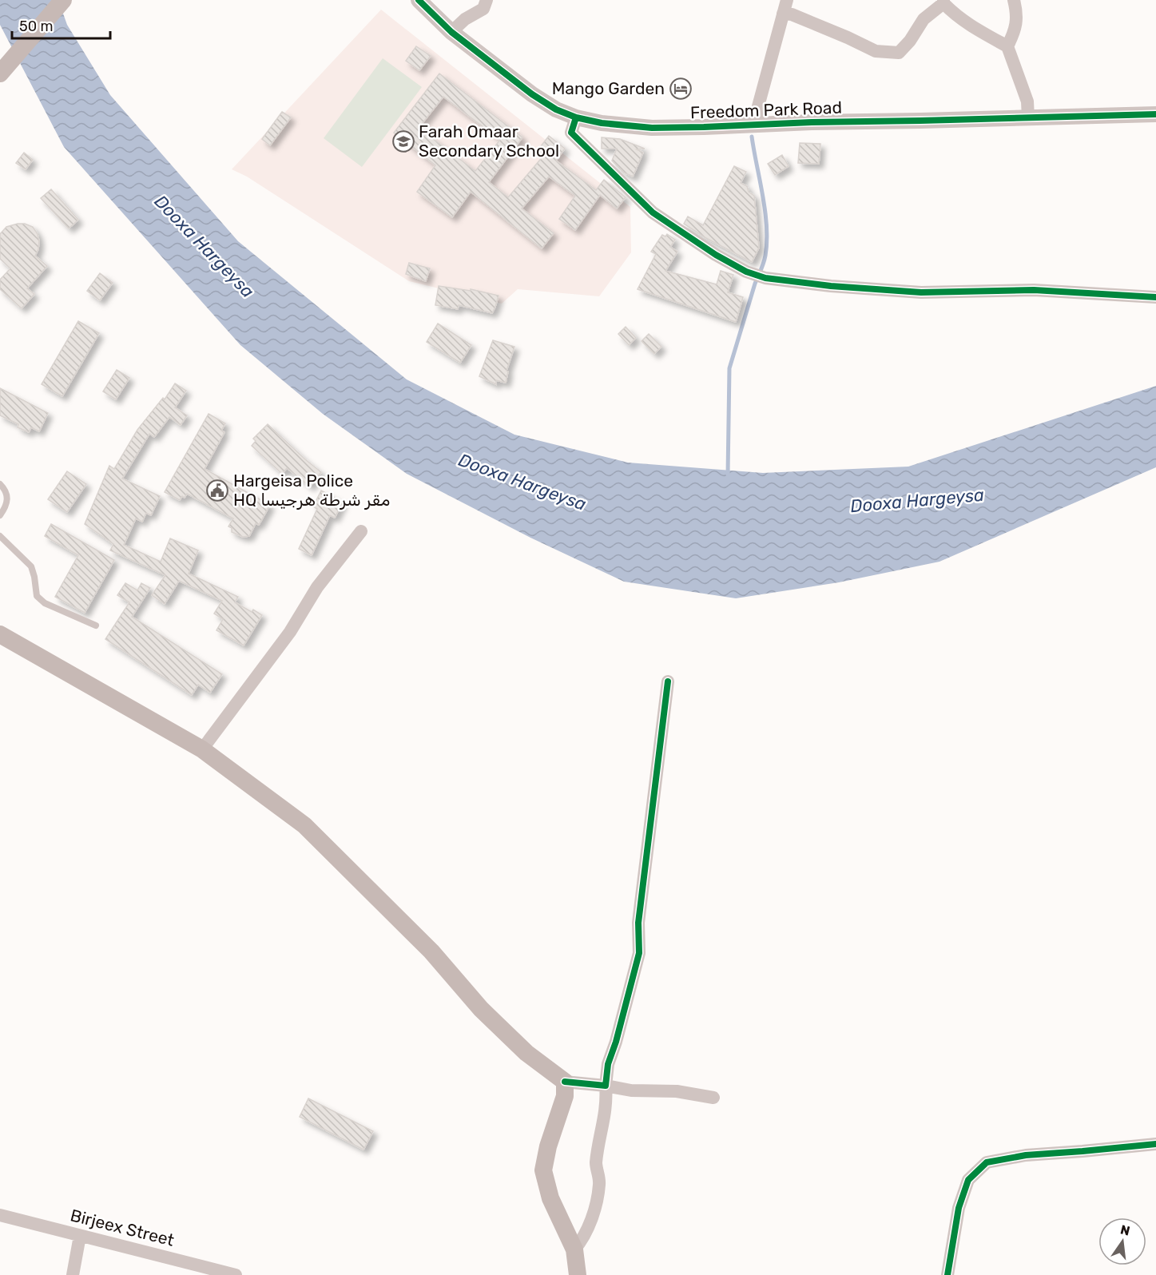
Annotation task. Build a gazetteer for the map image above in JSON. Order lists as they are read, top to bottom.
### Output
{
  "streets": {
    "street": ["Freedom Park Road", "Birjeex Street"]
  },
  "water": ["Dooxa Hargeysa"],
  "places": {
    "hotel": ["Mango Garden"],
    "school or university": ["Farah Omaar Secondary School"],
    "public building": ["Hargeisa Police HQ مقر شرطة هرجيسا"]
  },
  "scale_bar": "50 m",
  "north": "top"
}
